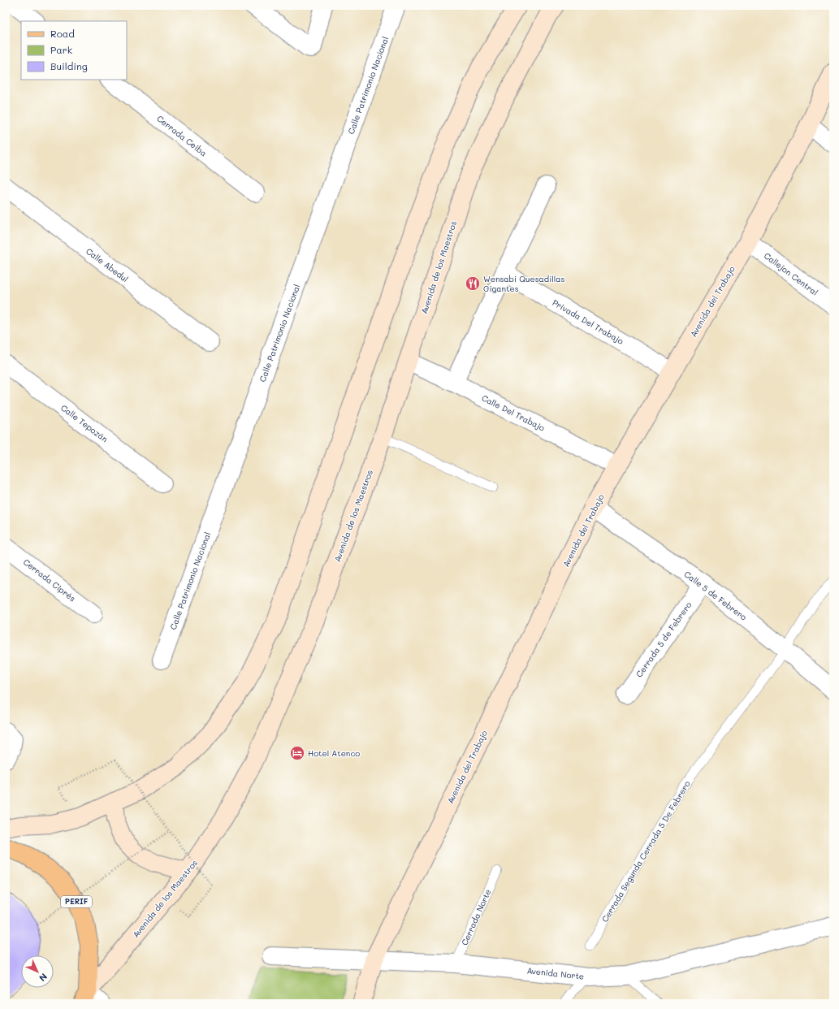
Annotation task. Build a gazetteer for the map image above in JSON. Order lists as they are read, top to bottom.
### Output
{
  "streets": {
    "main road": ["Avenida de los Maestros", "Avenida del Trabajo", "PERIF"],
    "street": [
      "Calle Patrimonio Nacional",
      "Cerrada Ceiba",
      "Calle Abedul",
      "Callejon Central",
      "Privada Del Trabajo",
      "Calle Del Trabajo",
      "Calle Tepozán",
      "Cerrada Ciprés",
      "Calle 5 de Febrero",
      "Cerrada 5 de Febrero",
      "Avenida Norte"
    ],
    "lane": ["Cerrada Segunda Cerrada 5 De Febrero", "Cerrada Norte"]
  },
  "crossings": [
    ["Avenida de los Maestros", "Calle Del Trabajo"],
    ["Avenida de los Maestros", "PERIF"],
    ["Callejon Central", "Avenida del Trabajo"],
    ["Avenida del Trabajo", "Privada Del Trabajo"],
    ["Avenida del Trabajo", "Calle Del Trabajo"],
    ["Avenida del Trabajo", "Calle 5 de Febrero"],
    ["Avenida del Trabajo", "Avenida Norte"],
    ["Calle 5 de Febrero", "Cerrada 5 de Febrero"],
    ["Calle 5 de Febrero", "Cerrada Segunda Cerrada 5 De Febrero"],
    ["Cerrada Norte", "Avenida Norte"]
  ],
  "places": {
    "restaurant": ["Wensabi Quesadillas Gigantes"],
    "hotel": ["Hotel Atenco"]
  },
  "legend": ["Road", "Park", "Building"],
  "north": "bottom right"
}
